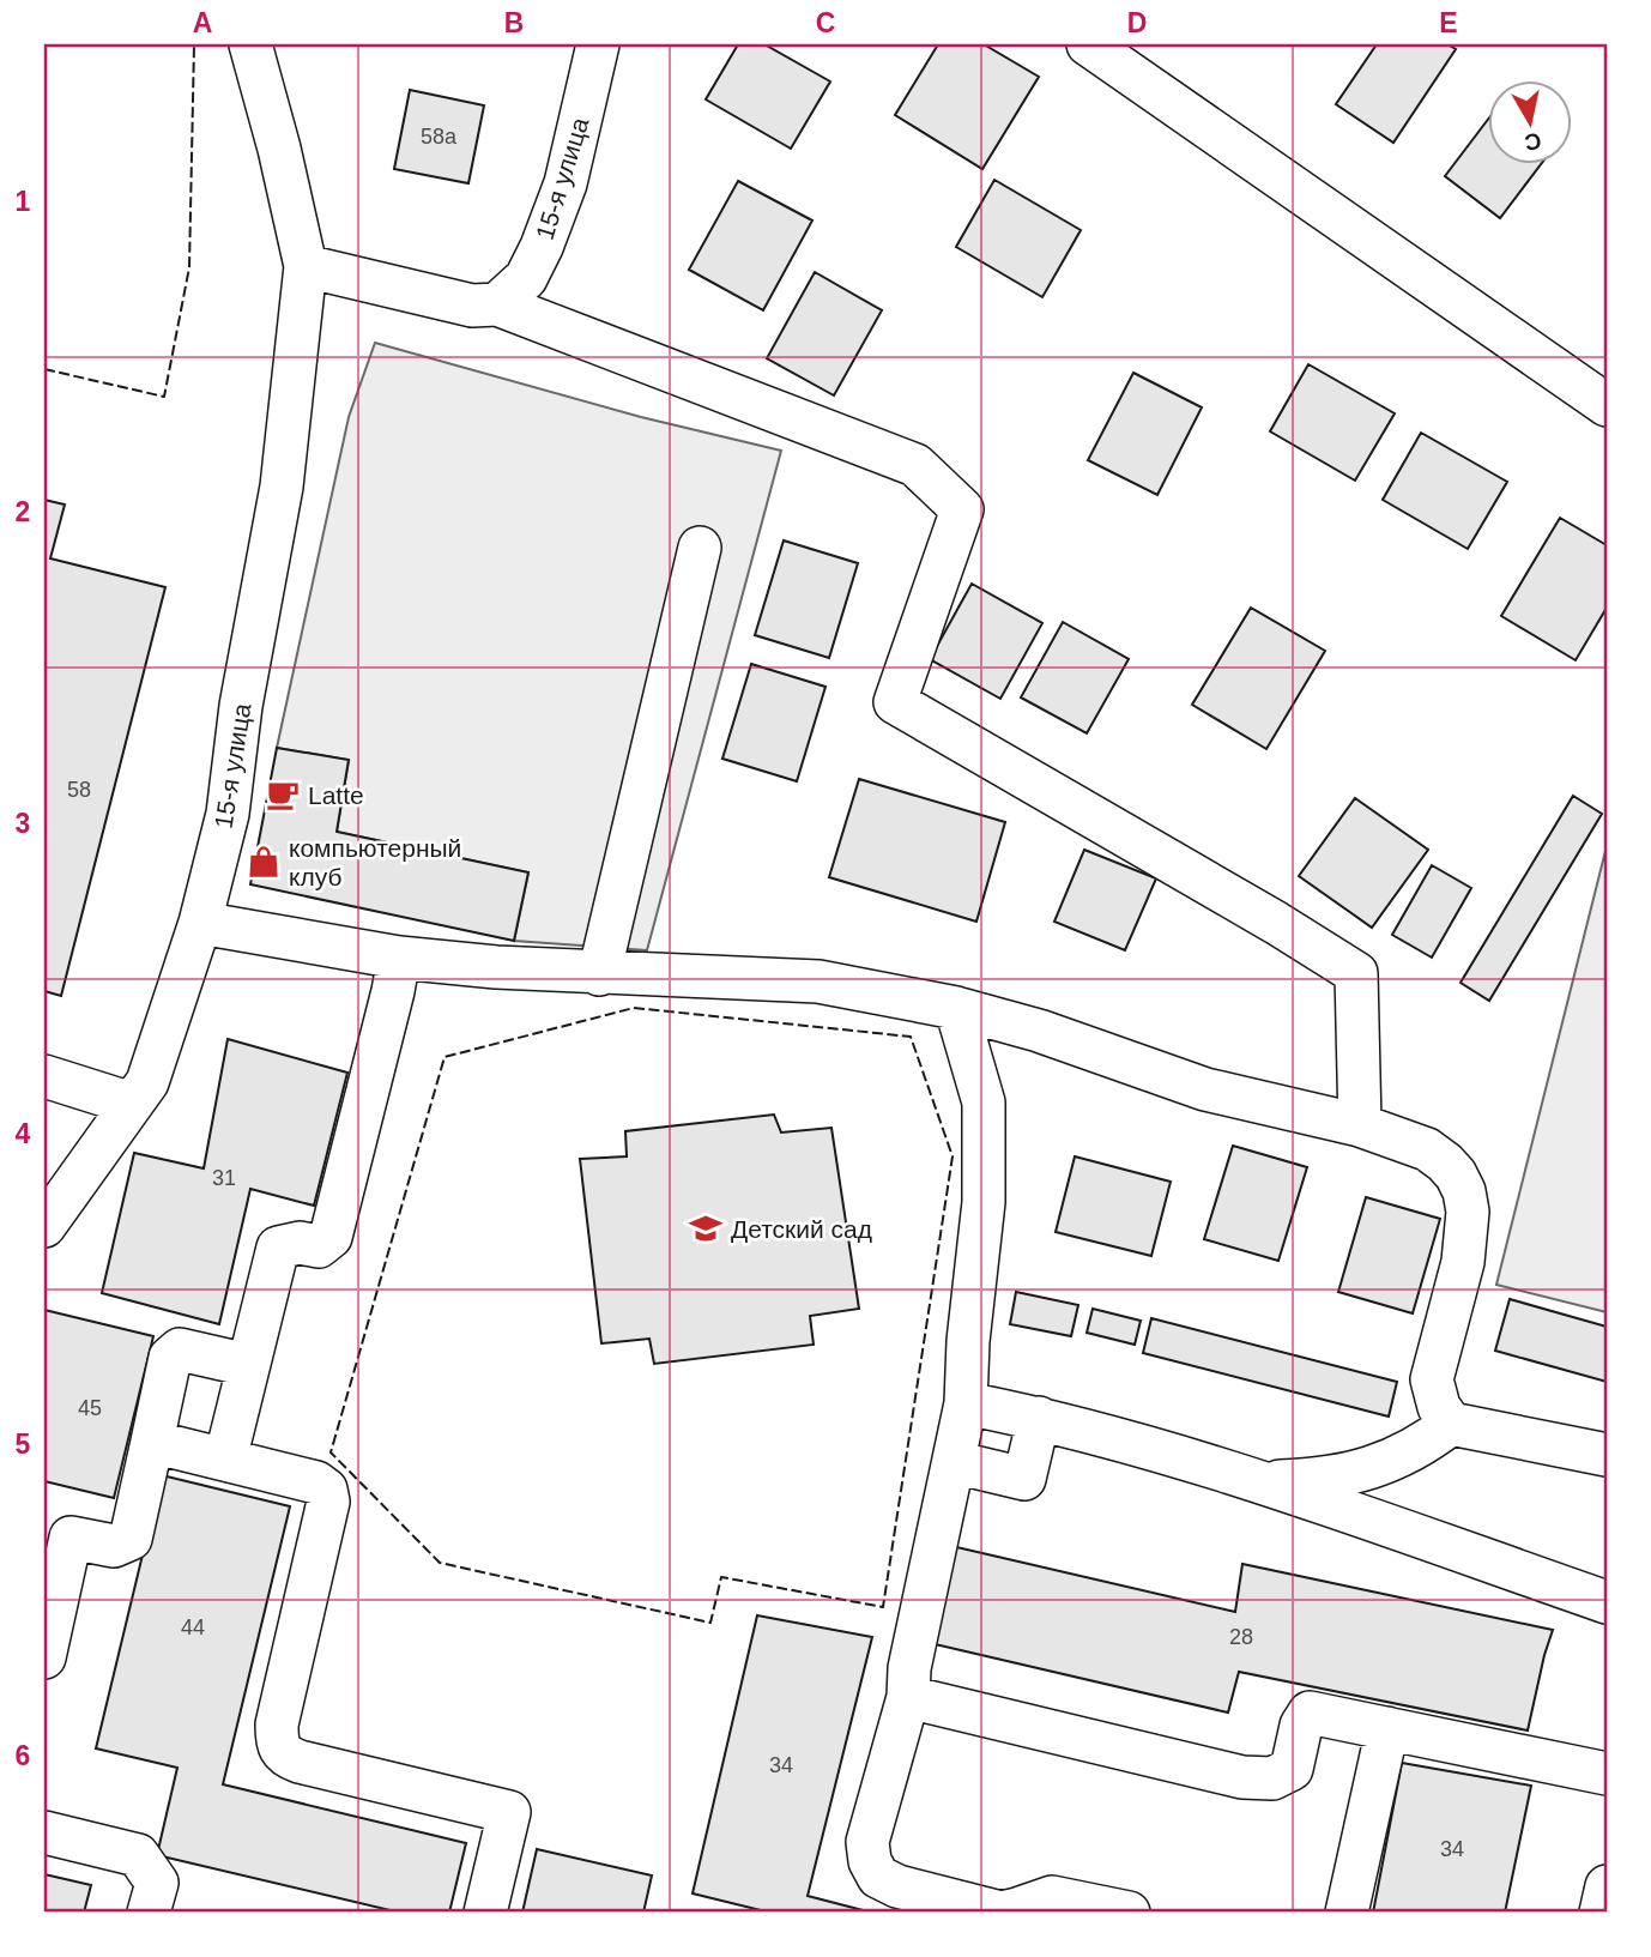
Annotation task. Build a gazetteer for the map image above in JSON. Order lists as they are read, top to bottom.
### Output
{
  "streets": {
    "street": ["15-я улица"]
  },
  "places": {
    "cafe": ["Latte"],
    "shop": ["компьютерный клуб"],
    "school or university": ["Детский сад"]
  },
  "house_numbers": [
    "58а",
    "58",
    "31",
    "45",
    "44",
    "28",
    "34",
    "34"
  ],
  "north": "bottom",
  "grid": {
    "columns": [
      "A",
      "B",
      "C",
      "D",
      "E"
    ],
    "rows": [
      "1",
      "2",
      "3",
      "4",
      "5",
      "6"
    ]
  }
}
